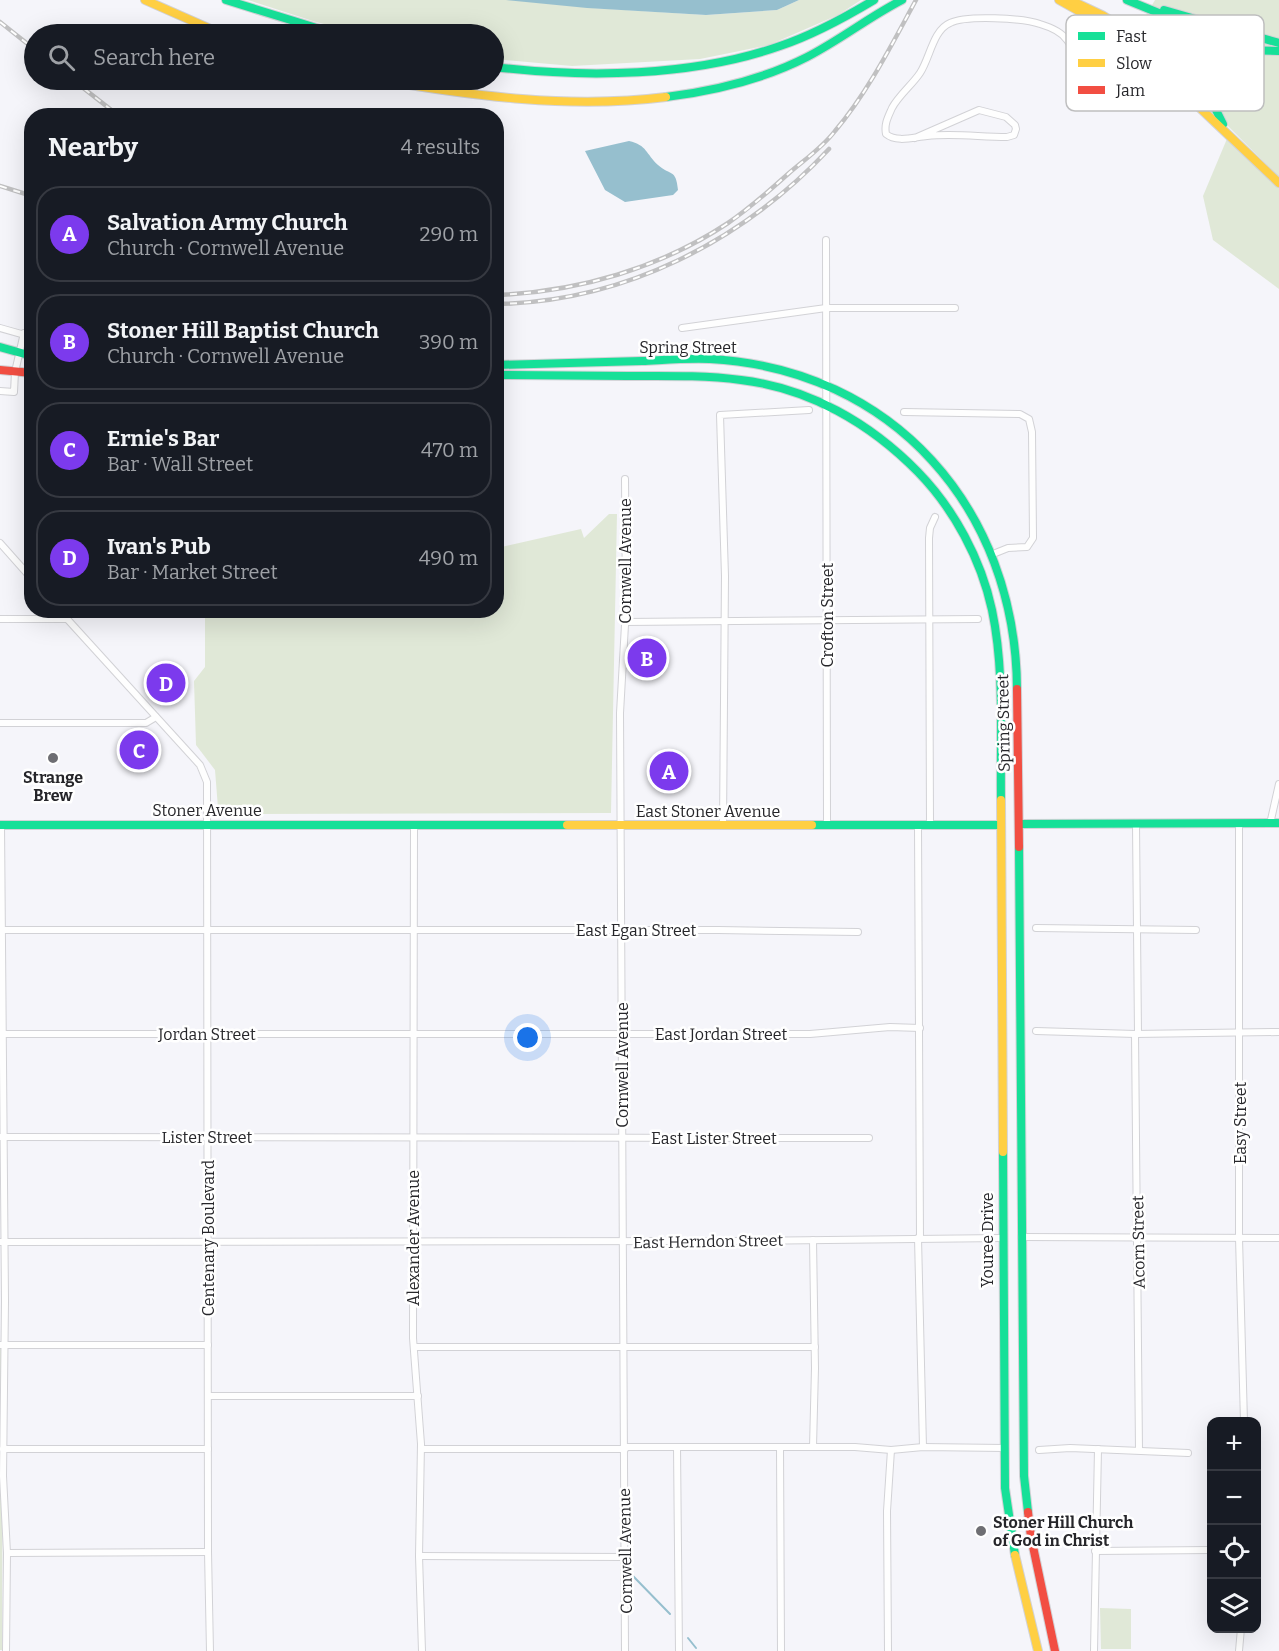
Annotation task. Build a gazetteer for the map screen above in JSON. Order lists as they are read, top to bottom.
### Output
{
  "streets": {
    "main road": [
      "Spring Street",
      "Stoner Avenue",
      "East Stoner Avenue",
      "Youree Drive"
    ],
    "street": [
      "Cornwell Avenue",
      "Crofton Street",
      "East Egan Street",
      "Jordan Street",
      "East Jordan Street",
      "Easy Street",
      "Lister Street",
      "East Lister Street",
      "Centenary Boulevard",
      "Alexander Avenue",
      "East Herndon Street",
      "Acorn Street"
    ]
  },
  "crossings": [
    ["Spring Street", "Crofton Street"],
    ["Spring Street", "East Stoner Avenue"],
    ["Spring Street", "Youree Drive"],
    ["Cornwell Avenue", "East Stoner Avenue"],
    ["Cornwell Avenue", "East Egan Street"],
    ["Cornwell Avenue", "East Jordan Street"],
    ["Cornwell Avenue", "East Lister Street"],
    ["Cornwell Avenue", "East Herndon Street"],
    ["Crofton Street", "East Stoner Avenue"],
    ["Stoner Avenue", "East Stoner Avenue"],
    ["Stoner Avenue", "Centenary Boulevard"],
    ["Stoner Avenue", "Alexander Avenue"],
    ["East Stoner Avenue", "Alexander Avenue"],
    ["East Stoner Avenue", "Youree Drive"],
    ["East Egan Street", "Centenary Boulevard"],
    ["East Egan Street", "Alexander Avenue"],
    ["Jordan Street", "East Jordan Street"],
    ["Jordan Street", "Centenary Boulevard"],
    ["Jordan Street", "Alexander Avenue"],
    ["East Jordan Street", "Alexander Avenue"],
    ["Lister Street", "East Lister Street"],
    ["Lister Street", "Centenary Boulevard"],
    ["Lister Street", "Alexander Avenue"],
    ["East Lister Street", "Alexander Avenue"],
    ["Centenary Boulevard", "East Herndon Street"],
    ["Alexander Avenue", "East Herndon Street"],
    ["Youree Drive", "East Herndon Street"]
  ],
  "places": ["Strange Brew", "Stoner Hill Church of God in Christ"],
  "legend": ["Fast", "Slow", "Jam"],
  "page": {
    "search": "Search here",
    "heading": ["Nearby", "4 results"],
    "list": [
      {
        "mark": "A",
        "name": "Salvation Army Church",
        "note": "Church · Cornwell Avenue",
        "value": "290 m"
      },
      {
        "mark": "B",
        "name": "Stoner Hill Baptist Church",
        "note": "Church · Cornwell Avenue",
        "value": "390 m"
      },
      {
        "mark": "C",
        "name": "Ernie's Bar",
        "note": "Bar · Wall Street",
        "value": "470 m"
      },
      {
        "mark": "D",
        "name": "Ivan's Pub",
        "note": "Bar · Market Street",
        "value": "490 m"
      }
    ],
    "pins": [
      "B",
      "D",
      "C",
      "A"
    ],
    "map_buttons": ["+", "−"]
  }
}
